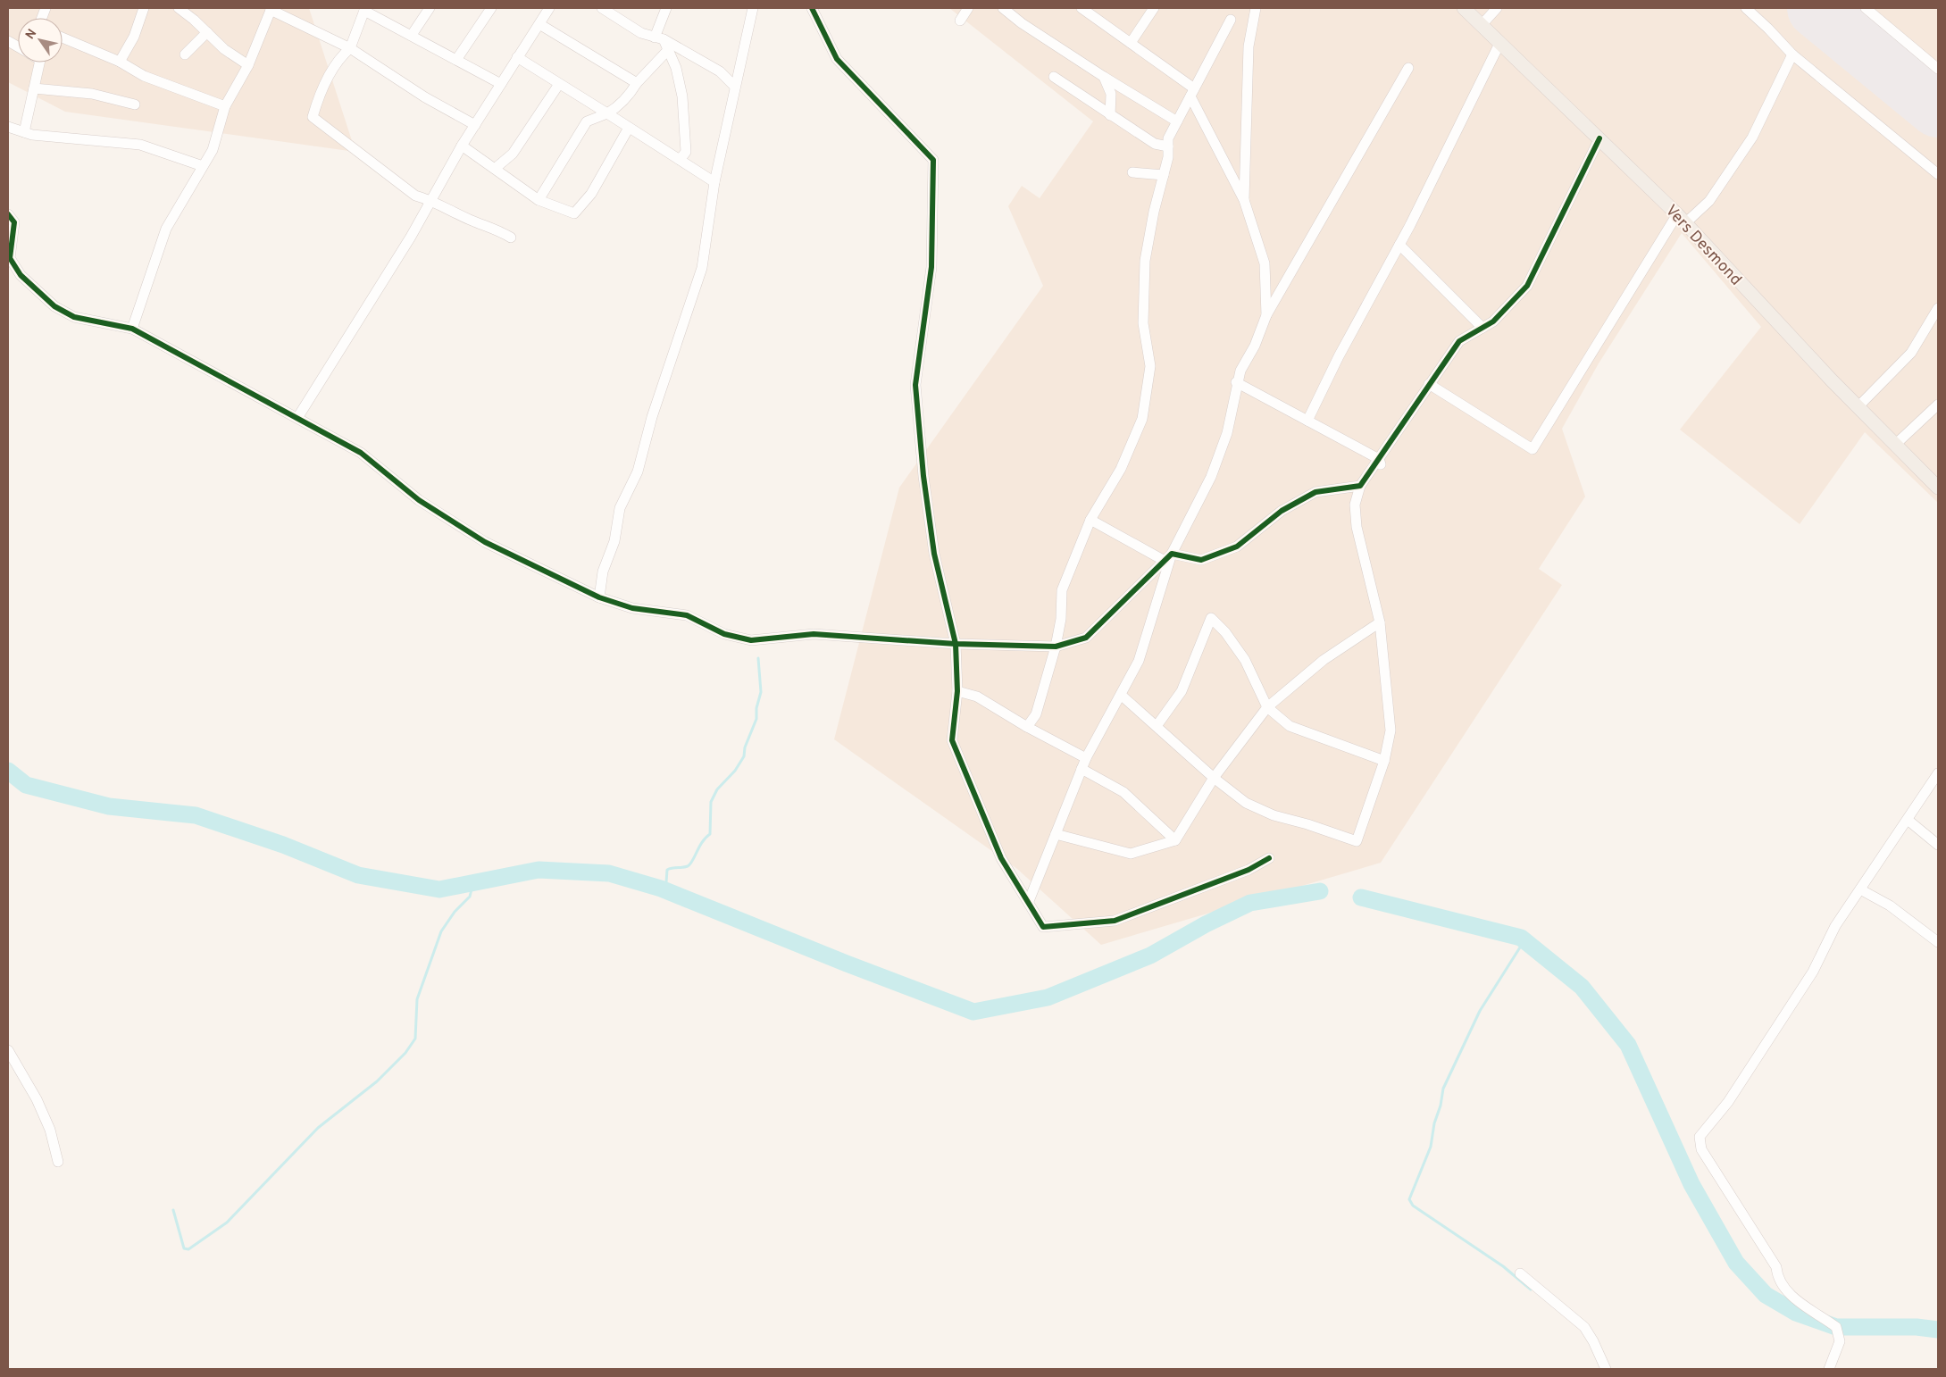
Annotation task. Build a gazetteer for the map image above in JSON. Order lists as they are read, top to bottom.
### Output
{
  "streets": {
    "main road": ["Vers Desmond"]
  },
  "north": "top left"
}
